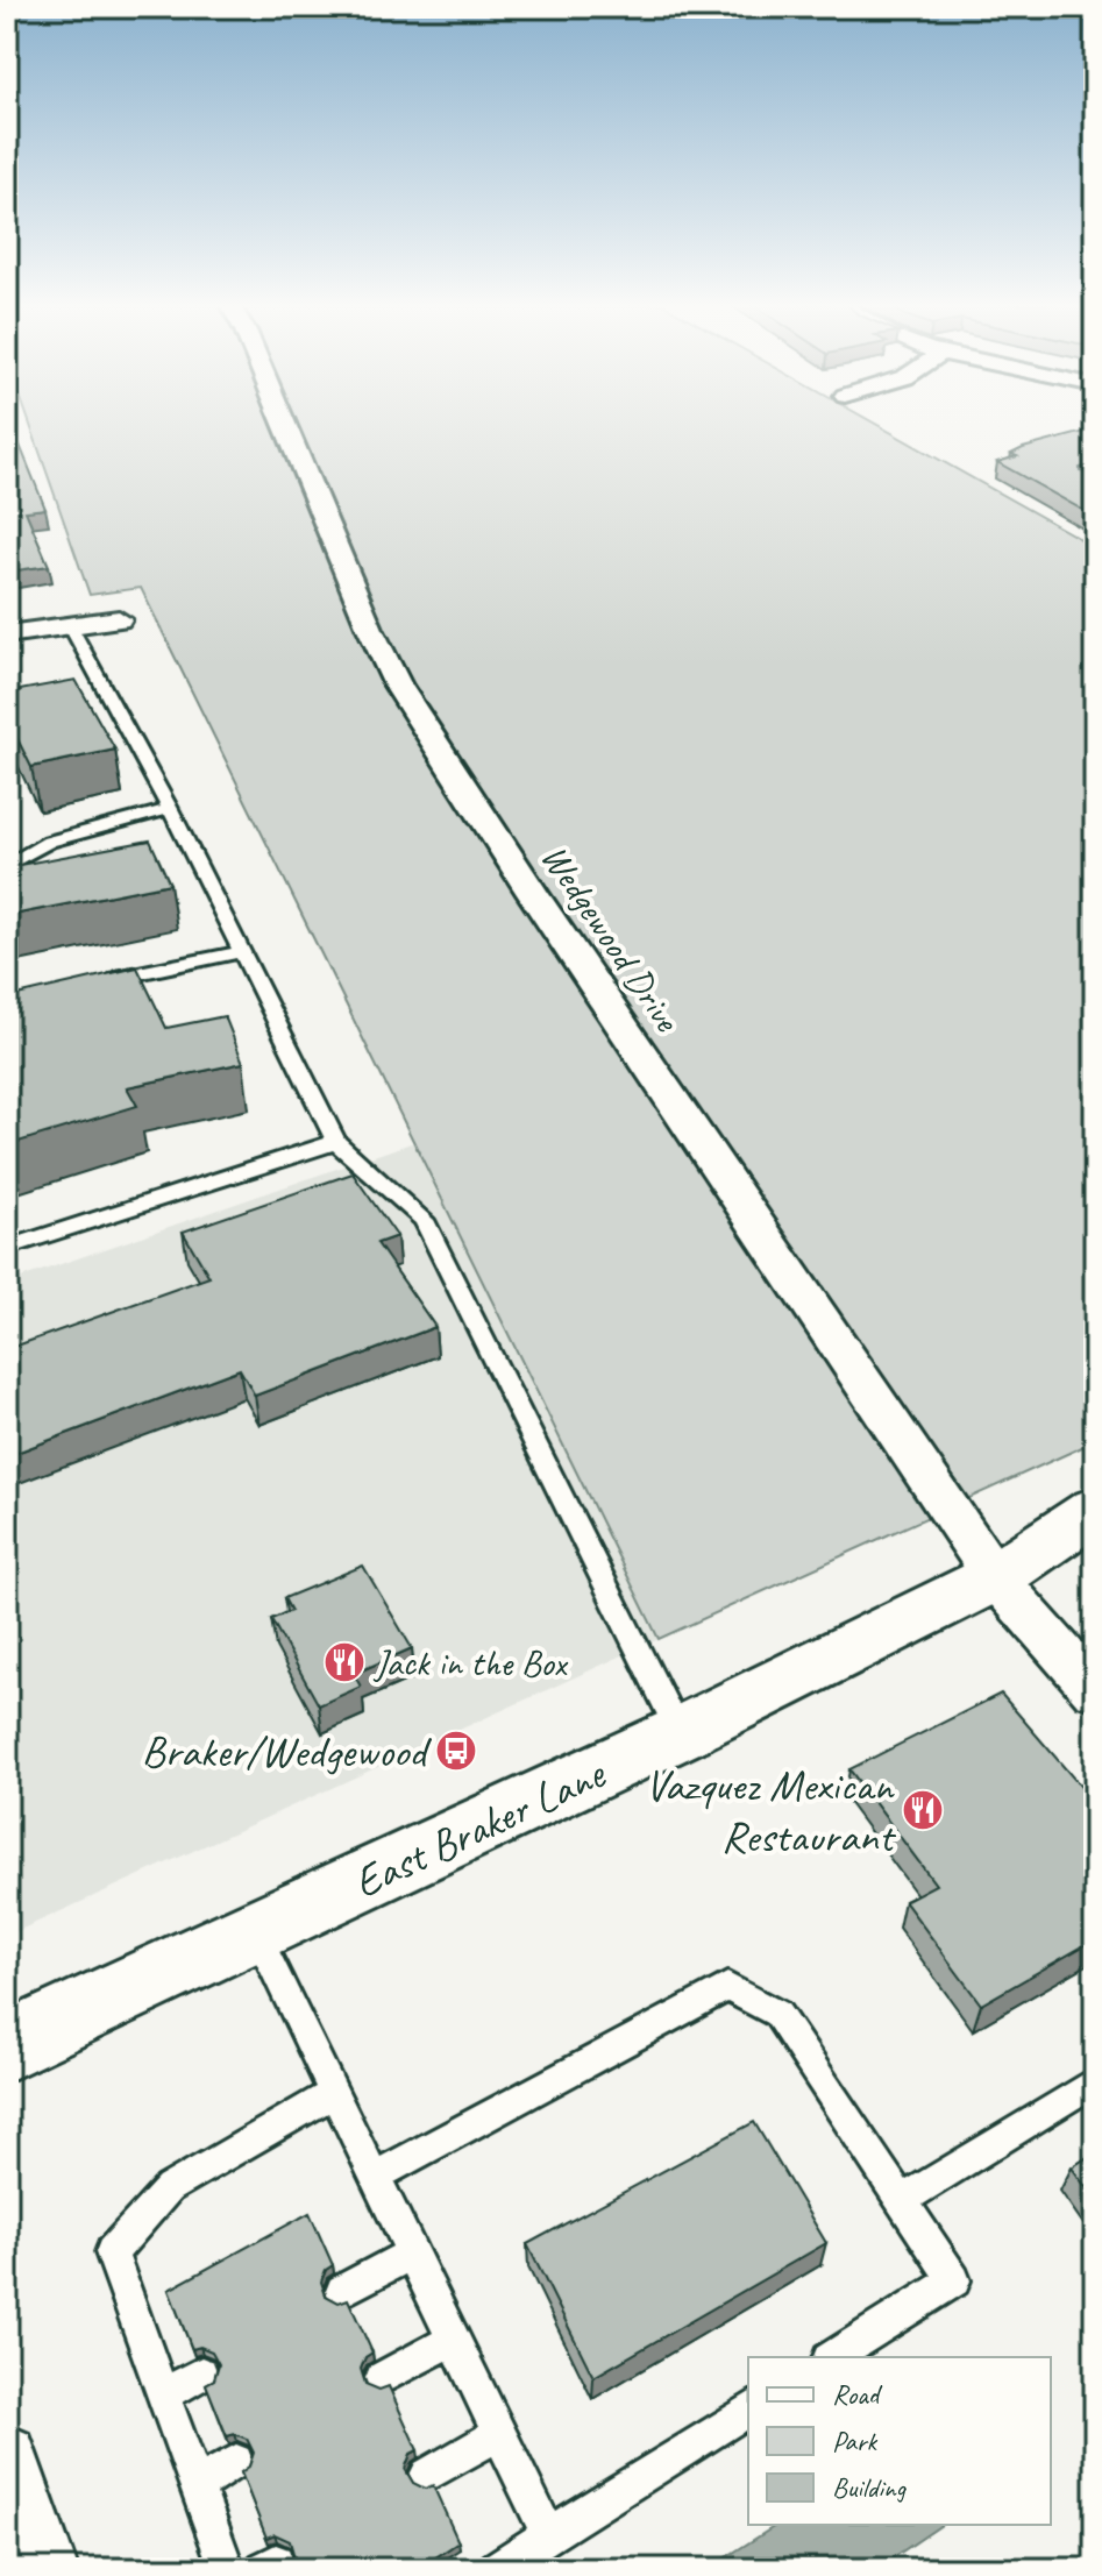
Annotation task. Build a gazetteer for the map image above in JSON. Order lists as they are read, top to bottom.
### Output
{
  "streets": {
    "main road": ["East Braker Lane"],
    "street": ["Wedgewood Drive"]
  },
  "crossings": [
    ["Wedgewood Drive", "East Braker Lane"]
  ],
  "places": {
    "restaurant": ["Jack in the Box", "Vazquez Mexican Restaurant"],
    "bus stop": ["Braker/Wedgewood"]
  },
  "legend": ["Road", "Park", "Building"]
}
